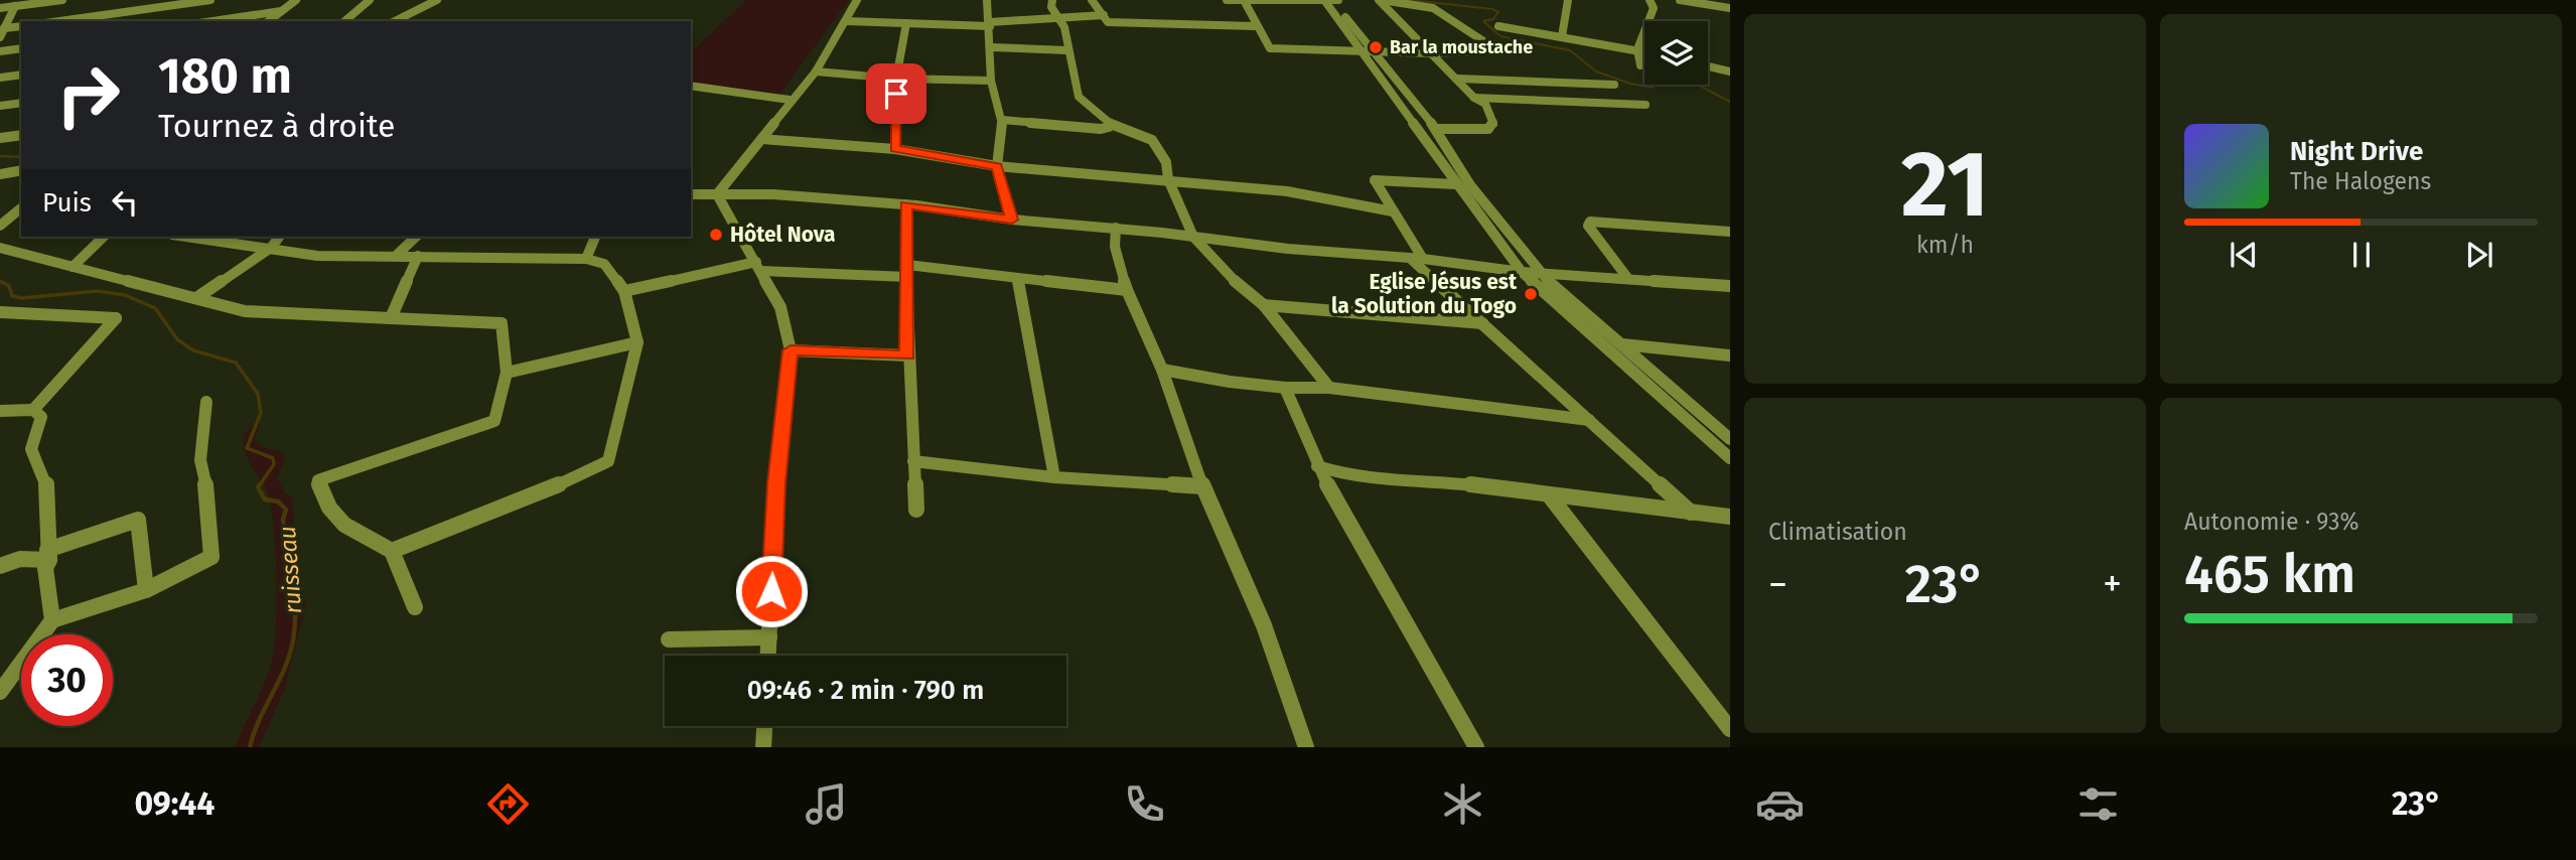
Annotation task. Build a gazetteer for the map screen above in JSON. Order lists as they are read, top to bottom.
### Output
{
  "water": ["ruisseau"],
  "places": ["Bar la moustache", "Hôtel Nova", "Eglise Jésus est la Solution du Togo"],
  "page": {
    "tile": [
      ["21", "km/h"],
      "Climatisation",
      ["Autonomie · 93%", "465 km"]
    ],
    "turn": ["180 m", "Tournez à droite"],
    "song": ["Night Drive", "The Halogens"],
    "then": "Puis",
    "heat": ["−", "23°", "+"],
    "limit": "30",
    "trip": "09:46 · 2 min · 790 m",
    "tabs": ["09:44", "23°"]
  }
}
